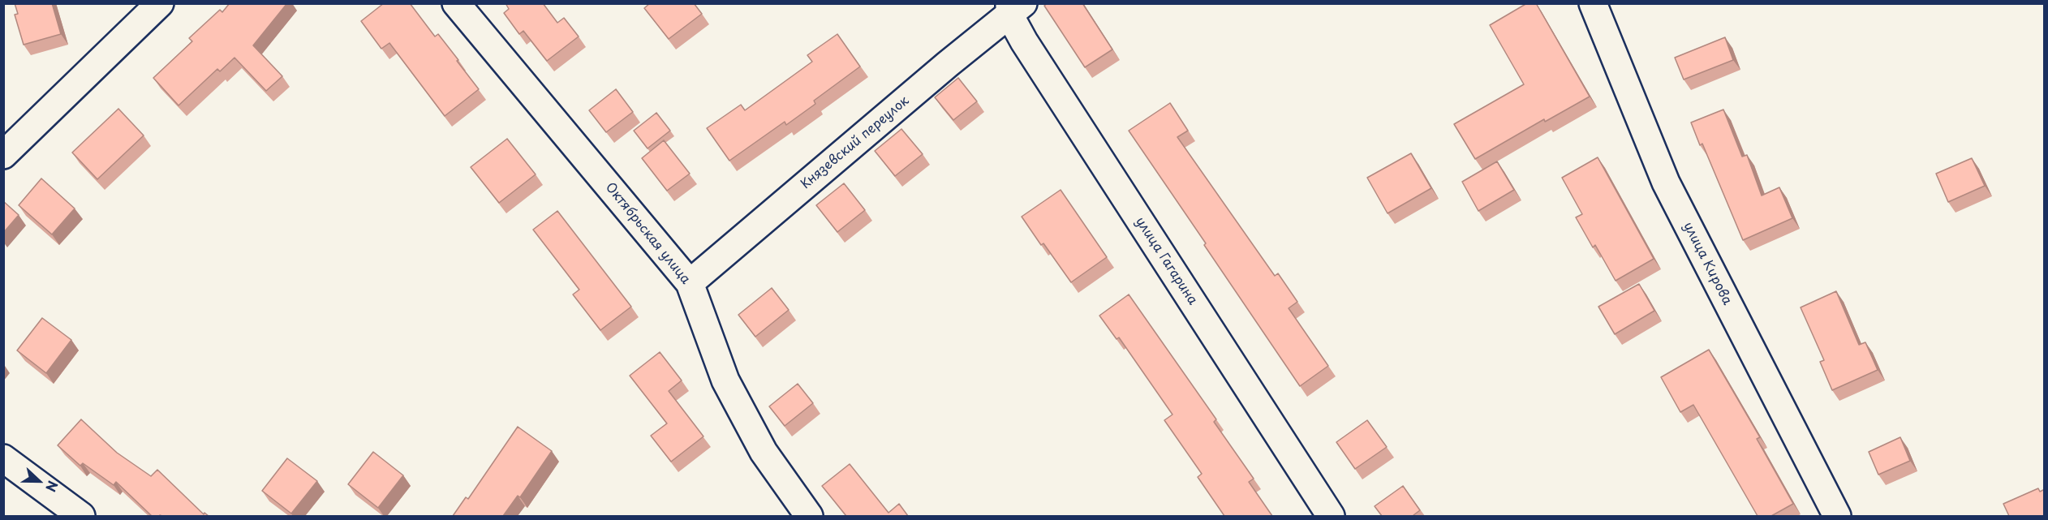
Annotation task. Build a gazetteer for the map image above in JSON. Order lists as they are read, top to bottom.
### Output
{
  "streets": {
    "street": [
      "Князевский переулок",
      "Октябрьская улица",
      "улица Гагарина",
      "улица Кирова"
    ]
  },
  "crossings": [
    ["Князевский переулок", "Октябрьская улица"],
    ["Князевский переулок", "улица Гагарина"]
  ],
  "north": "right"
}
